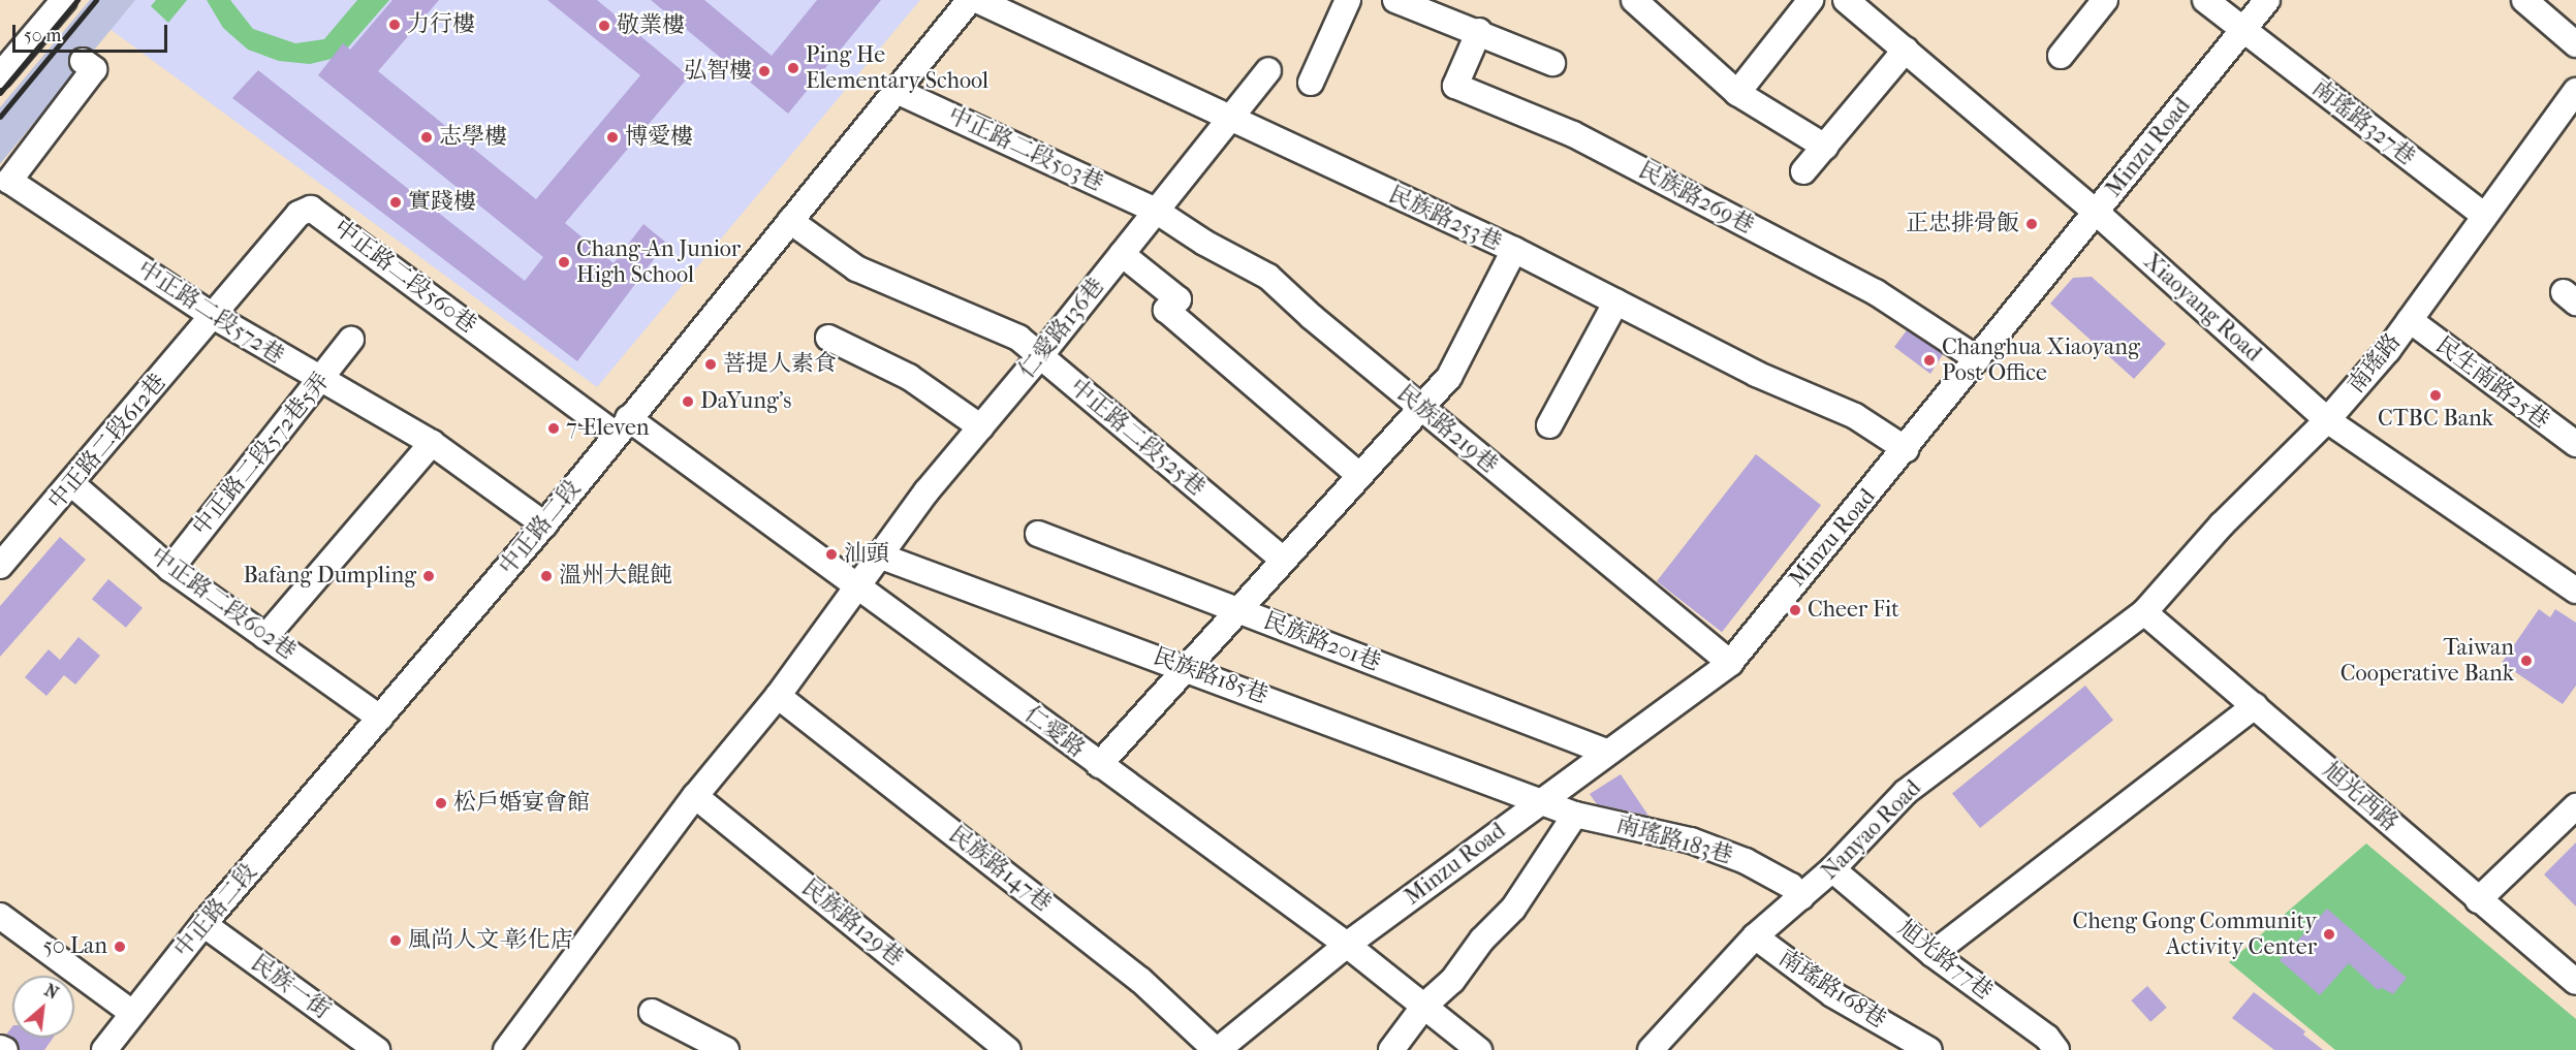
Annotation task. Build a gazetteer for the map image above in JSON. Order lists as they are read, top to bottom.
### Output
{
  "streets": {
    "street": [
      "南瑤路327巷",
      "Minzu Road",
      "中正路二段503巷",
      "民族路269巷",
      "民族路253巷",
      "中正路二段560巷",
      "Xiaoyang Road",
      "中正路二段572巷",
      "仁愛路136巷",
      "南瑤路",
      "民生南路25巷",
      "民族路219巷",
      "中正路二段525巷",
      "中正路二段612巷",
      "中正路二段572巷5弄",
      "中正路二段",
      "中正路二段602巷",
      "民族路201巷",
      "民族路185巷",
      "仁愛路",
      "旭光西路",
      "Nanyao Road",
      "南瑤路183巷",
      "民族路147巷",
      "民族路129巷",
      "旭光路77巷",
      "民族一街",
      "南瑤路168巷"
    ]
  },
  "crossings": [
    ["南瑤路327巷", "Minzu Road"],
    ["南瑤路327巷", "南瑤路"],
    ["Minzu Road", "民族路269巷"],
    ["Minzu Road", "民族路253巷"],
    ["Minzu Road", "Xiaoyang Road"],
    ["Minzu Road", "民族路219巷"],
    ["Minzu Road", "民族路201巷"],
    ["Minzu Road", "民族路185巷"],
    ["Minzu Road", "仁愛路"],
    ["Minzu Road", "南瑤路183巷"],
    ["Minzu Road", "民族路147巷"],
    ["中正路二段503巷", "仁愛路136巷"],
    ["中正路二段503巷", "民族路219巷"],
    ["中正路二段503巷", "中正路二段"],
    ["民族路253巷", "仁愛路136巷"],
    ["中正路二段560巷", "中正路二段572巷"],
    ["中正路二段560巷", "中正路二段612巷"],
    ["中正路二段560巷", "中正路二段"],
    ["中正路二段560巷", "仁愛路"],
    ["Xiaoyang Road", "南瑤路"],
    ["中正路二段572巷", "中正路二段612巷"],
    ["中正路二段572巷", "中正路二段572巷5弄"],
    ["中正路二段572巷", "中正路二段"],
    ["仁愛路136巷", "民族路219巷"],
    ["仁愛路136巷", "中正路二段525巷"],
    ["仁愛路136巷", "民族路185巷"],
    ["仁愛路136巷", "仁愛路"],
    ["仁愛路136巷", "民族路147巷"],
    ["仁愛路136巷", "民族路129巷"],
    ["南瑤路", "民生南路25巷"],
    ["南瑤路", "旭光西路"],
    ["南瑤路", "Nanyao Road"],
    ["中正路二段525巷", "中正路二段"],
    ["中正路二段612巷", "中正路二段602巷"],
    ["中正路二段572巷5弄", "中正路二段602巷"],
    ["中正路二段", "中正路二段602巷"],
    ["中正路二段", "仁愛路"],
    ["中正路二段", "民族一街"],
    ["民族路185巷", "南瑤路183巷"],
    ["旭光西路", "Nanyao Road"],
    ["Nanyao Road", "南瑤路183巷"],
    ["Nanyao Road", "旭光路77巷"],
    ["Nanyao Road", "南瑤路168巷"]
  ],
  "places": [
    "力行樓",
    "敬業樓",
    "Ping He Elementary School",
    "弘智樓",
    "志學樓",
    "博愛樓",
    "實踐樓",
    "正忠排骨飯",
    "Chang-An Junior High School",
    "Changhua Xiaoyang Post Office",
    "菩提人素食",
    "CTBC Bank",
    "DaYung's",
    "7-Eleven",
    "汕頭",
    "Bafang Dumpling",
    "溫州大餛飩",
    "Cheer Fit",
    "Taiwan Cooperative Bank",
    "松戶婚宴會館",
    "Cheng Gong Community Activity Center",
    "風尚人文-彰化店",
    "50 Lan"
  ],
  "scale_bar": "50 m",
  "north": "top right"
}
